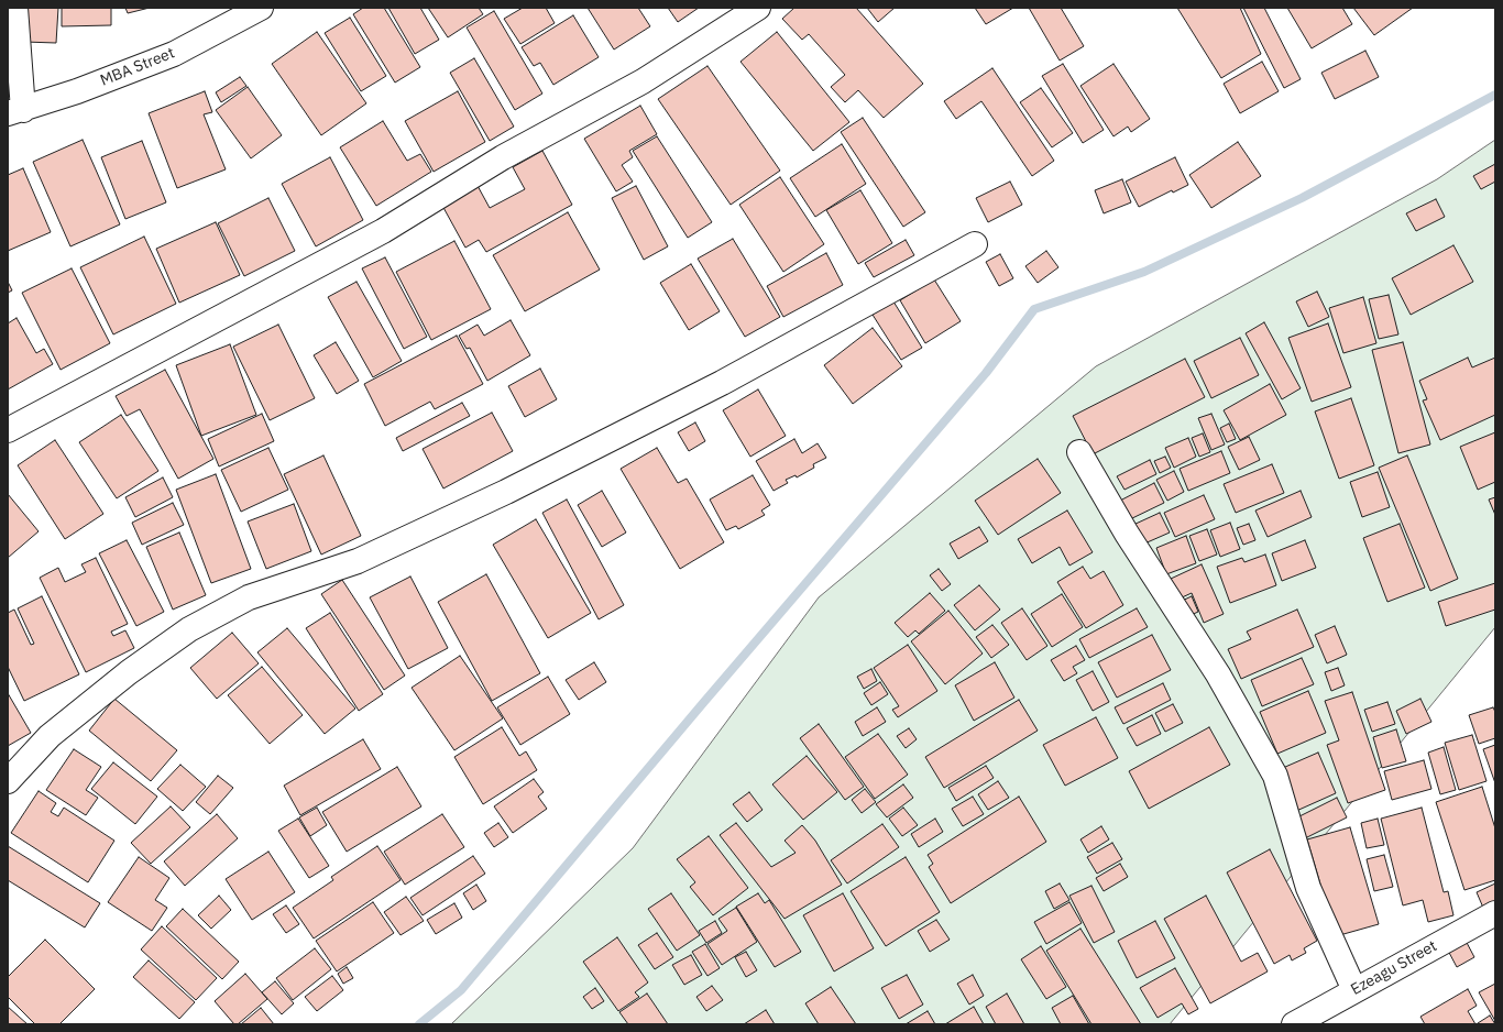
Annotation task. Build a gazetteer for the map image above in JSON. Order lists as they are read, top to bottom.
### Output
{
  "streets": {
    "street": ["MBA Street", "Ezeagu Street"]
  }
}
